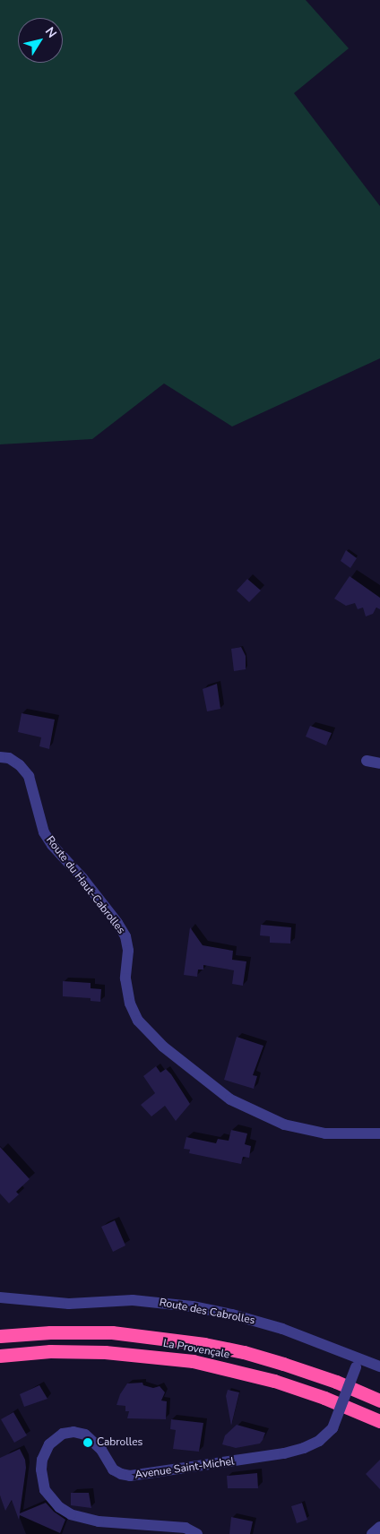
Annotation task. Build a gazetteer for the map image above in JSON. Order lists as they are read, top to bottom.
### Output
{
  "streets": {
    "highway": ["La Provençale"],
    "street": ["Route du Haut-Cabrolles", "Route des Cabrolles", "Avenue Saint-Michel"]
  },
  "crossings": [
    ["Route des Cabrolles", "Avenue Saint-Michel"]
  ],
  "places": ["Cabrolles"],
  "north": "top right"
}
